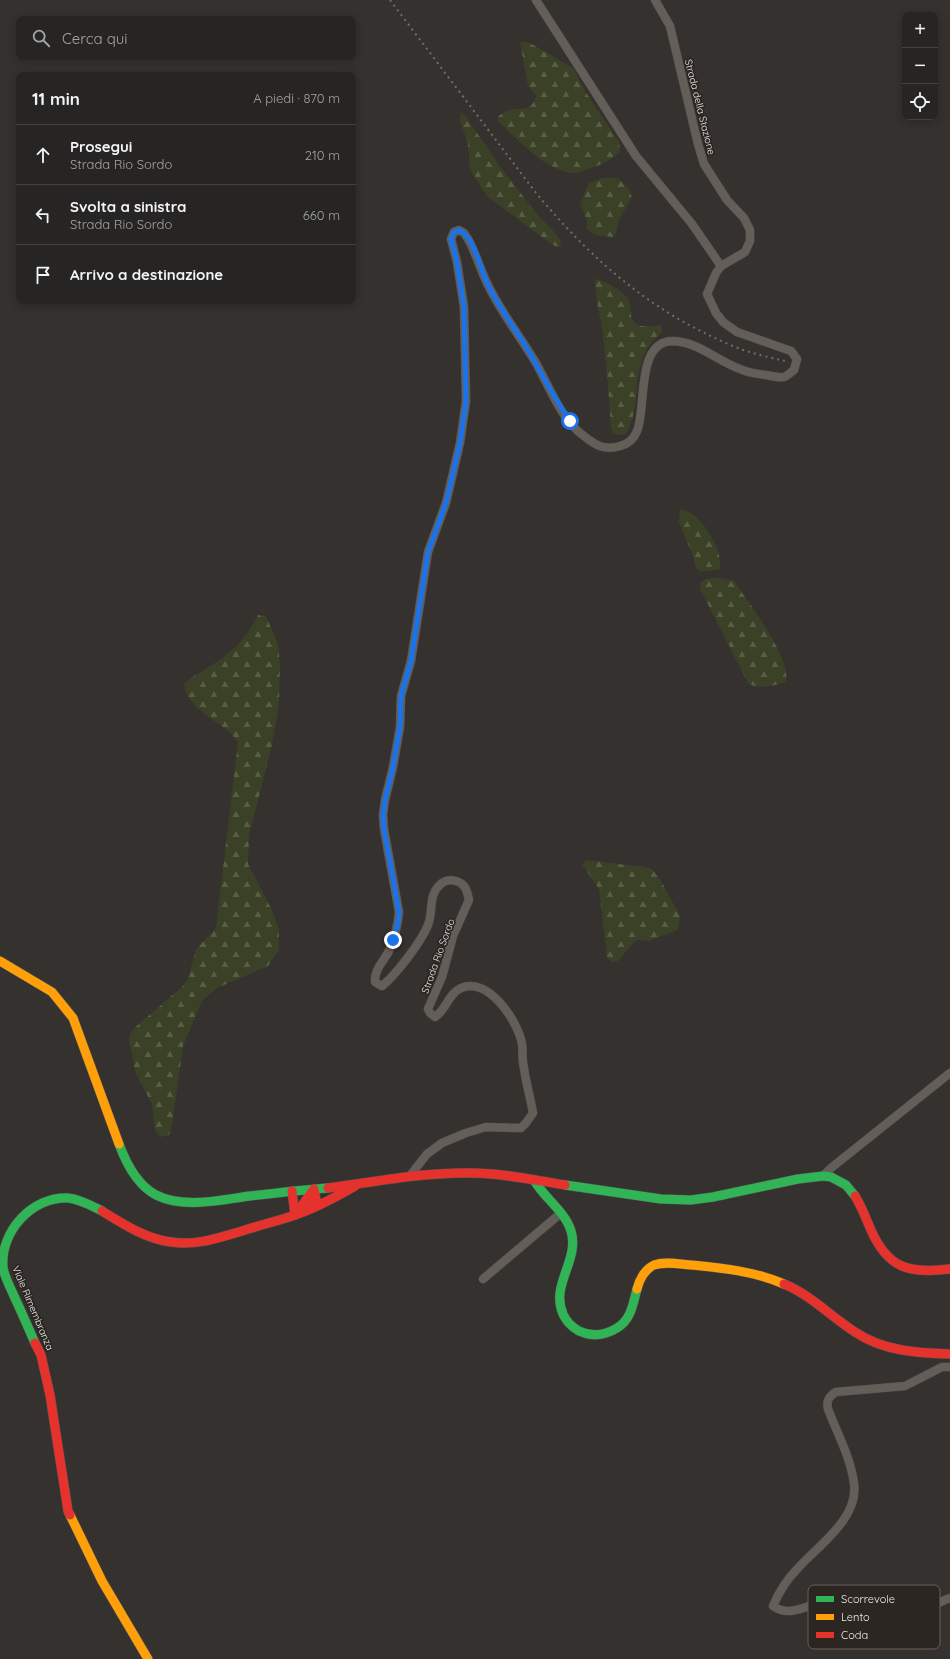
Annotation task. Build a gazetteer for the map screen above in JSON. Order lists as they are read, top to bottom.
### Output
{
  "streets": {
    "street": ["Strada della Stazione", "Strada Rio Sordo", "Viale Rimembranza"]
  },
  "crossings": [
    ["Strada della Stazione", "Strada Rio Sordo"]
  ],
  "legend": ["Scorrevole", "Lento", "Coda"],
  "page": {
    "map_buttons": ["+", "−"],
    "search": "Cerca qui",
    "heading": ["11 min", "A piedi · 870 m"],
    "list": [
      ["Prosegui", "Strada Rio Sordo", "210 m"],
      ["Svolta a sinistra", "Strada Rio Sordo", "660 m"],
      "Arrivo a destinazione"
    ]
  }
}
